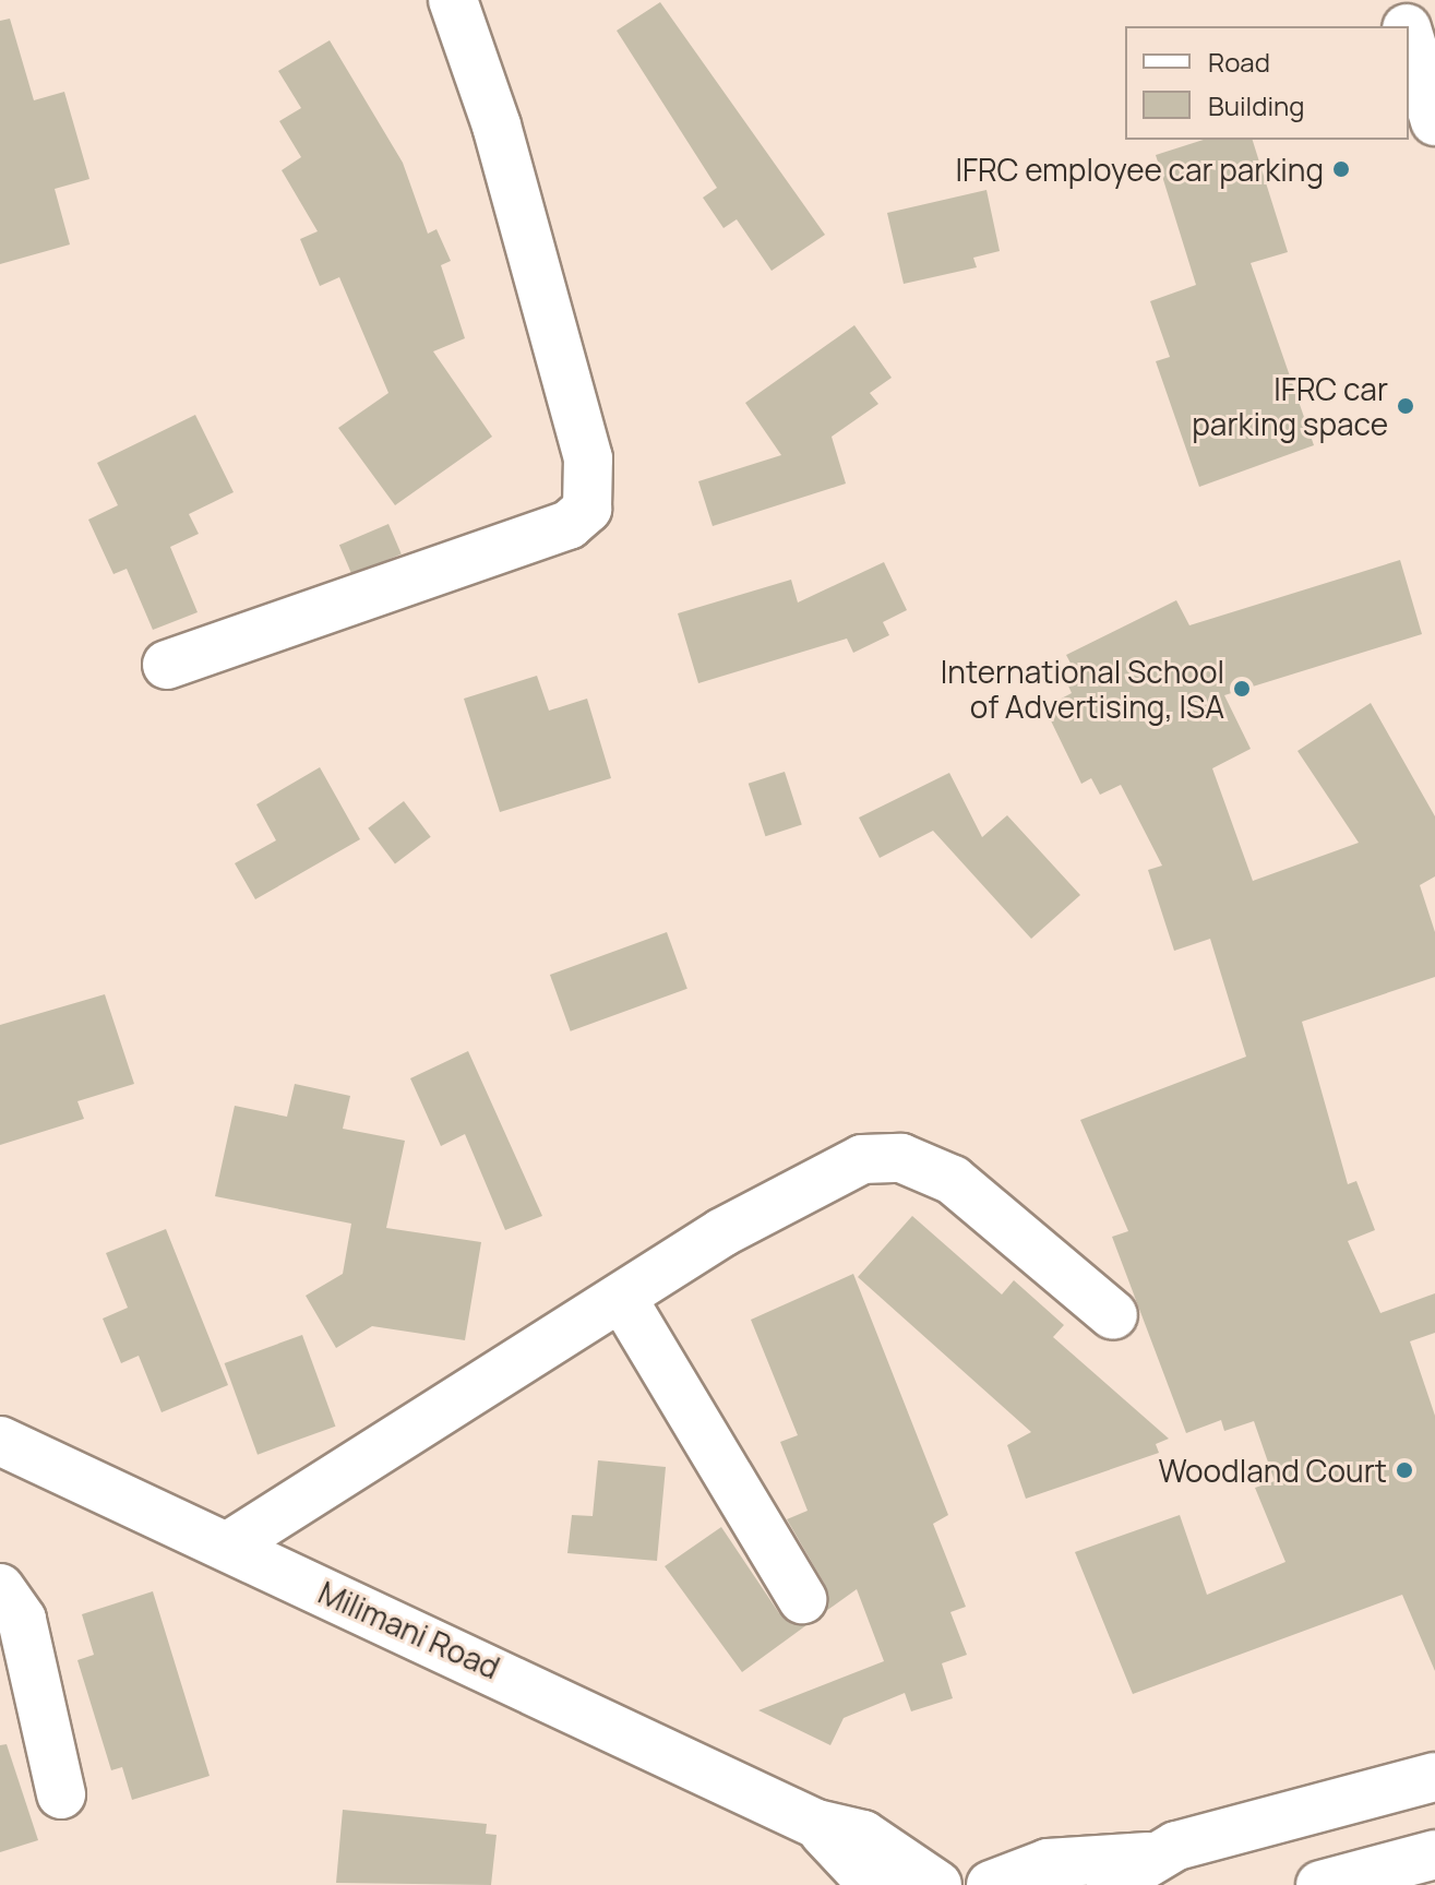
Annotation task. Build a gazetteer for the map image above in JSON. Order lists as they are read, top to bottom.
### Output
{
  "streets": {
    "street": ["Milimani Road"]
  },
  "places": [
    "IFRC employee car parking",
    "IFRC car parking space",
    "International School of Advertising, ISA",
    "Woodland Court"
  ],
  "legend": ["Road", "Building"]
}
